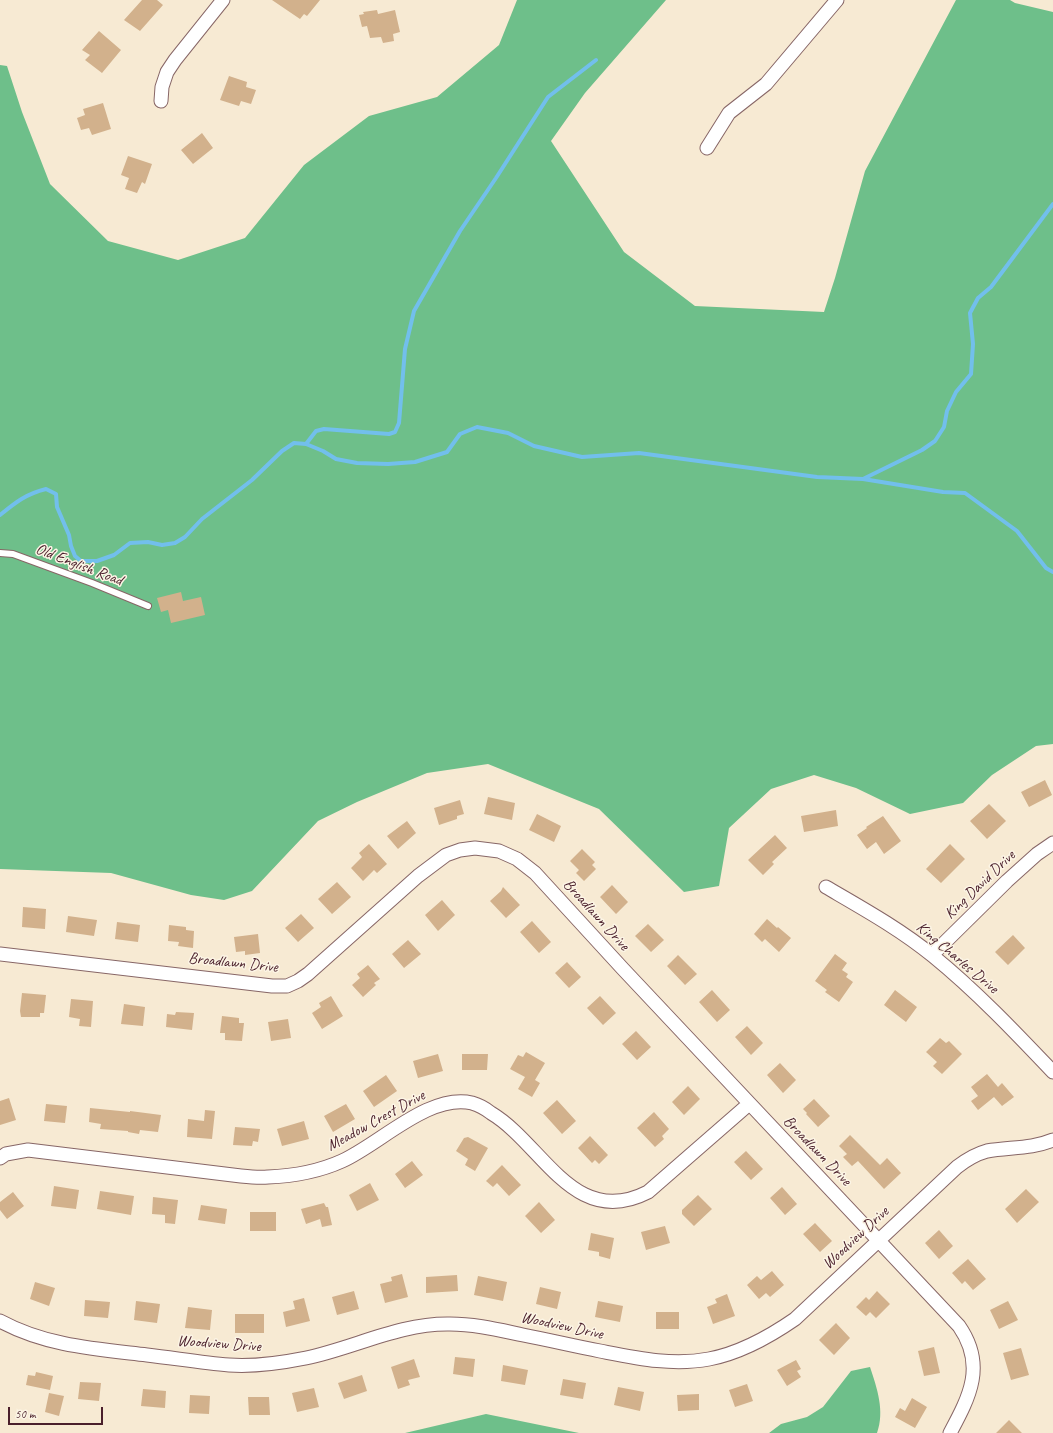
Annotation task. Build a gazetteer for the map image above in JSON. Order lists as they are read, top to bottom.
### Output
{
  "streets": {
    "street": [
      "King David Drive",
      "Broadlawn Drive",
      "King Charles Drive",
      "Meadow Crest Drive",
      "Woodview Drive"
    ],
    "lane": ["Old English Road"]
  },
  "crossings": [
    ["King David Drive", "King Charles Drive"],
    ["Broadlawn Drive", "Meadow Crest Drive"],
    ["Broadlawn Drive", "Woodview Drive"]
  ],
  "scale_bar": "50 m"
}
